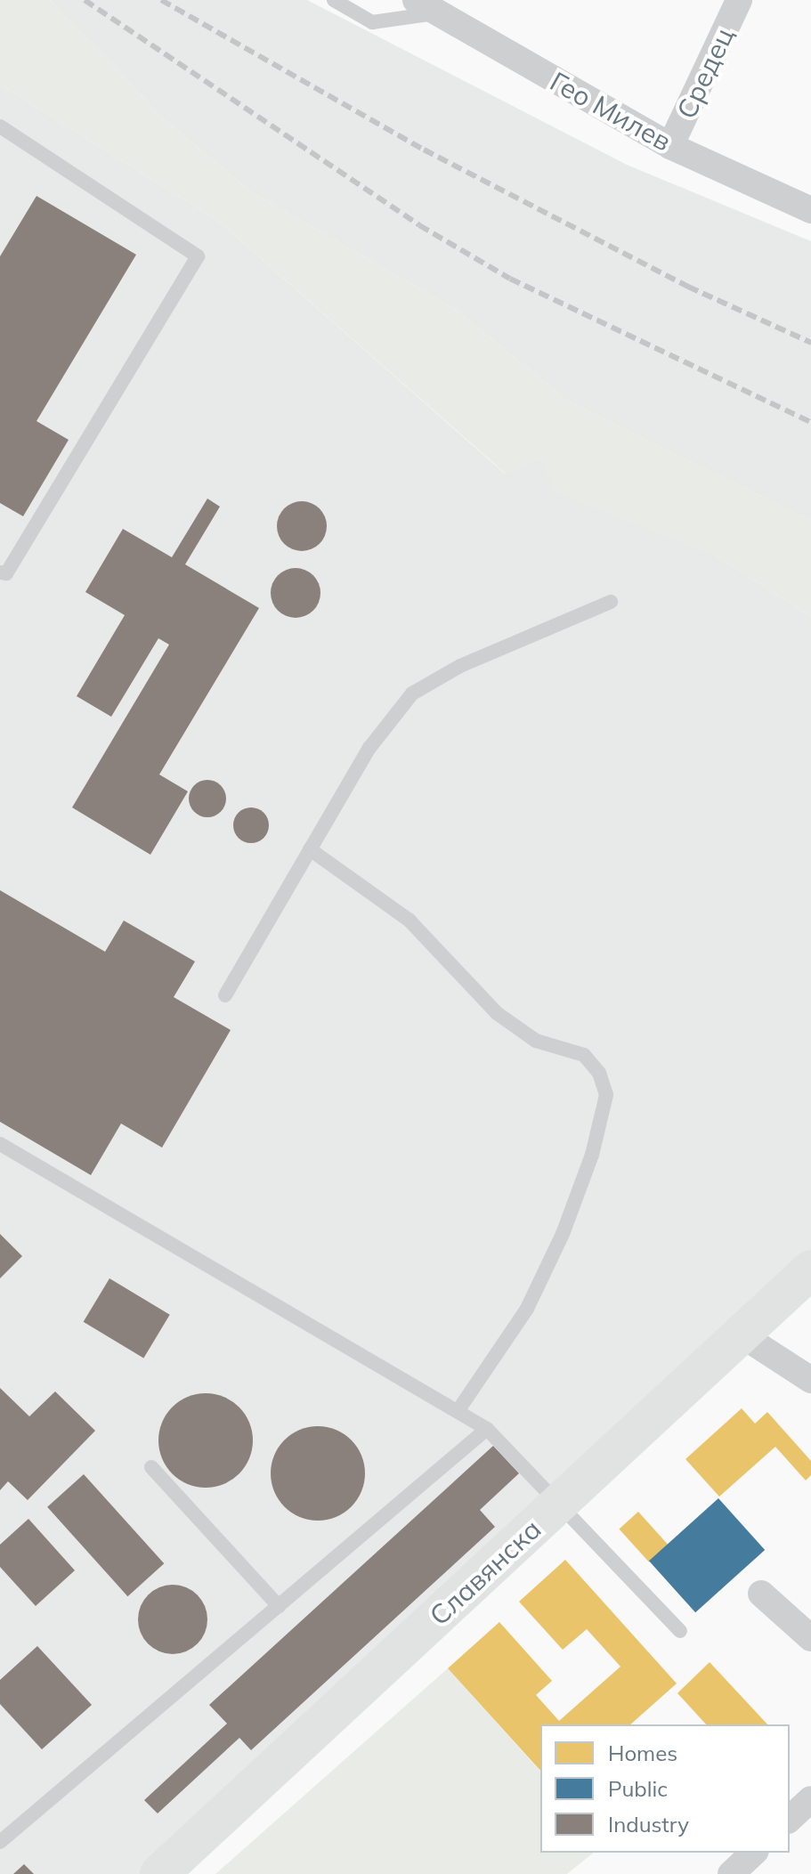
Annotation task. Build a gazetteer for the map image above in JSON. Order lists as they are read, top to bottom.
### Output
{
  "streets": {
    "street": ["Средец", "Гео Милев", "Славянска"]
  },
  "crossings": [
    ["Средец", "Гео Милев"]
  ],
  "legend": ["Homes", "Public", "Industry"]
}
